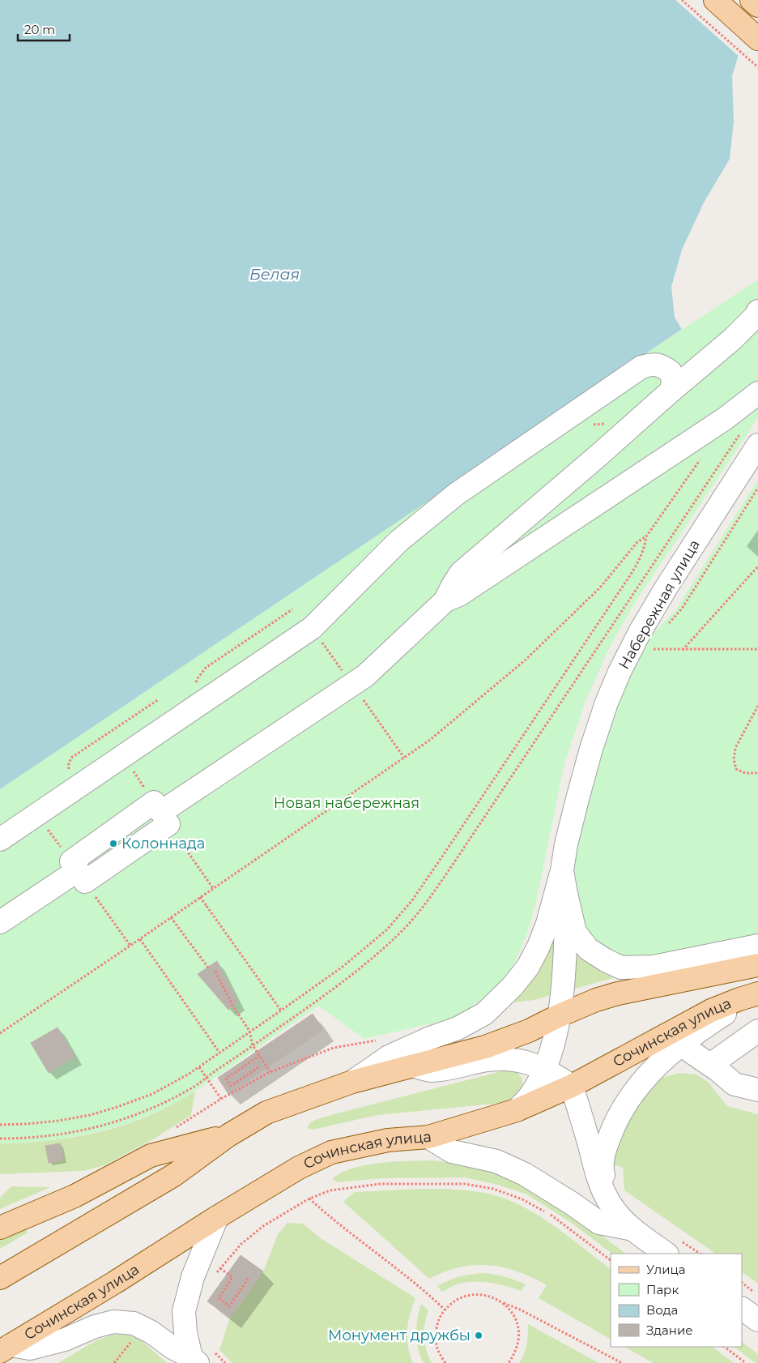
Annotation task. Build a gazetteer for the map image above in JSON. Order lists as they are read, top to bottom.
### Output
{
  "streets": {
    "main road": ["Сочинская улица"],
    "street": ["Набережная улица"]
  },
  "water": ["Белая"],
  "parks": ["Новая набережная"],
  "places": ["Колоннада", "Монумент дружбы"],
  "legend": [
    "Улица",
    "Парк",
    "Вода",
    "Здание"
  ],
  "scale_bar": "20 m"
}
